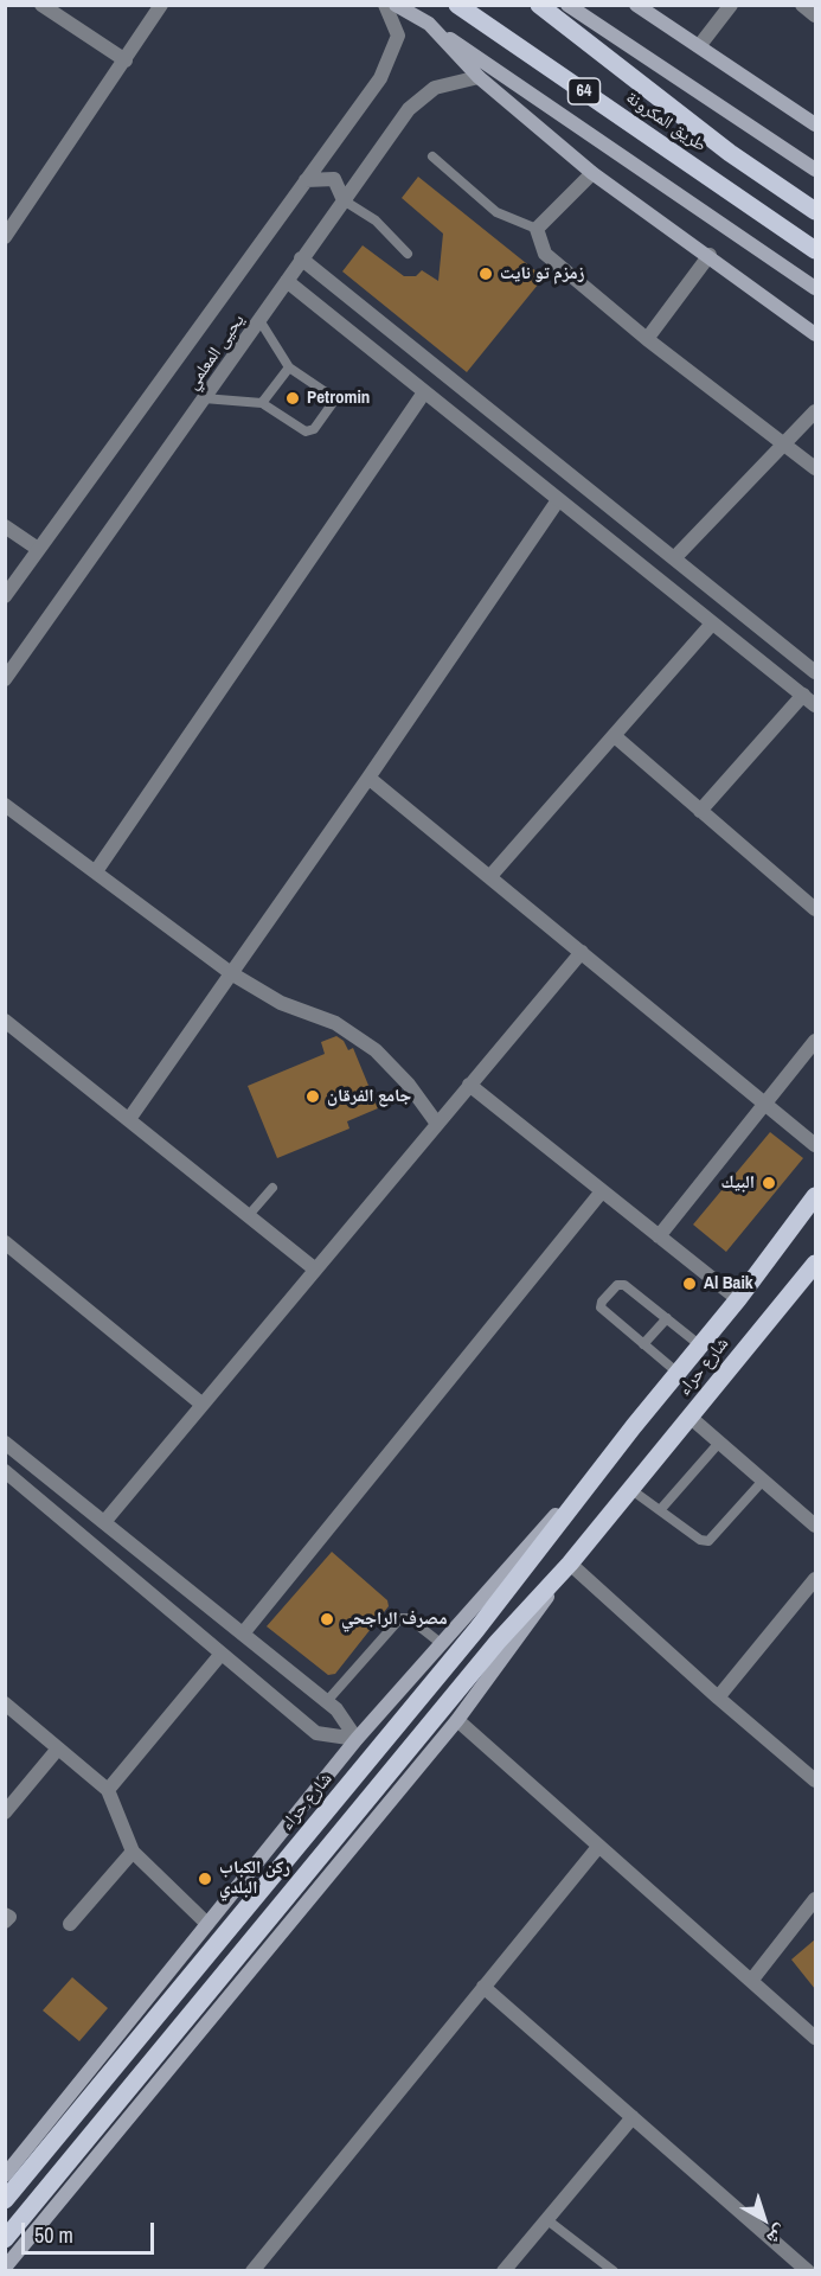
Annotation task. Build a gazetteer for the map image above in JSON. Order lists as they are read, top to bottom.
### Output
{
  "streets": {
    "main road": ["64", "طريق المكرونة", "شارع حراء"],
    "street": ["يحيى المعلمي"]
  },
  "places": [
    "زمزم تو نايت",
    "Petromin",
    "جامع الفرقان",
    "البيك",
    "Al Baik",
    "مصرف الراجحي",
    "ركن الكباب البلدي"
  ],
  "scale_bar": "50 m",
  "north": "bottom right"
}
